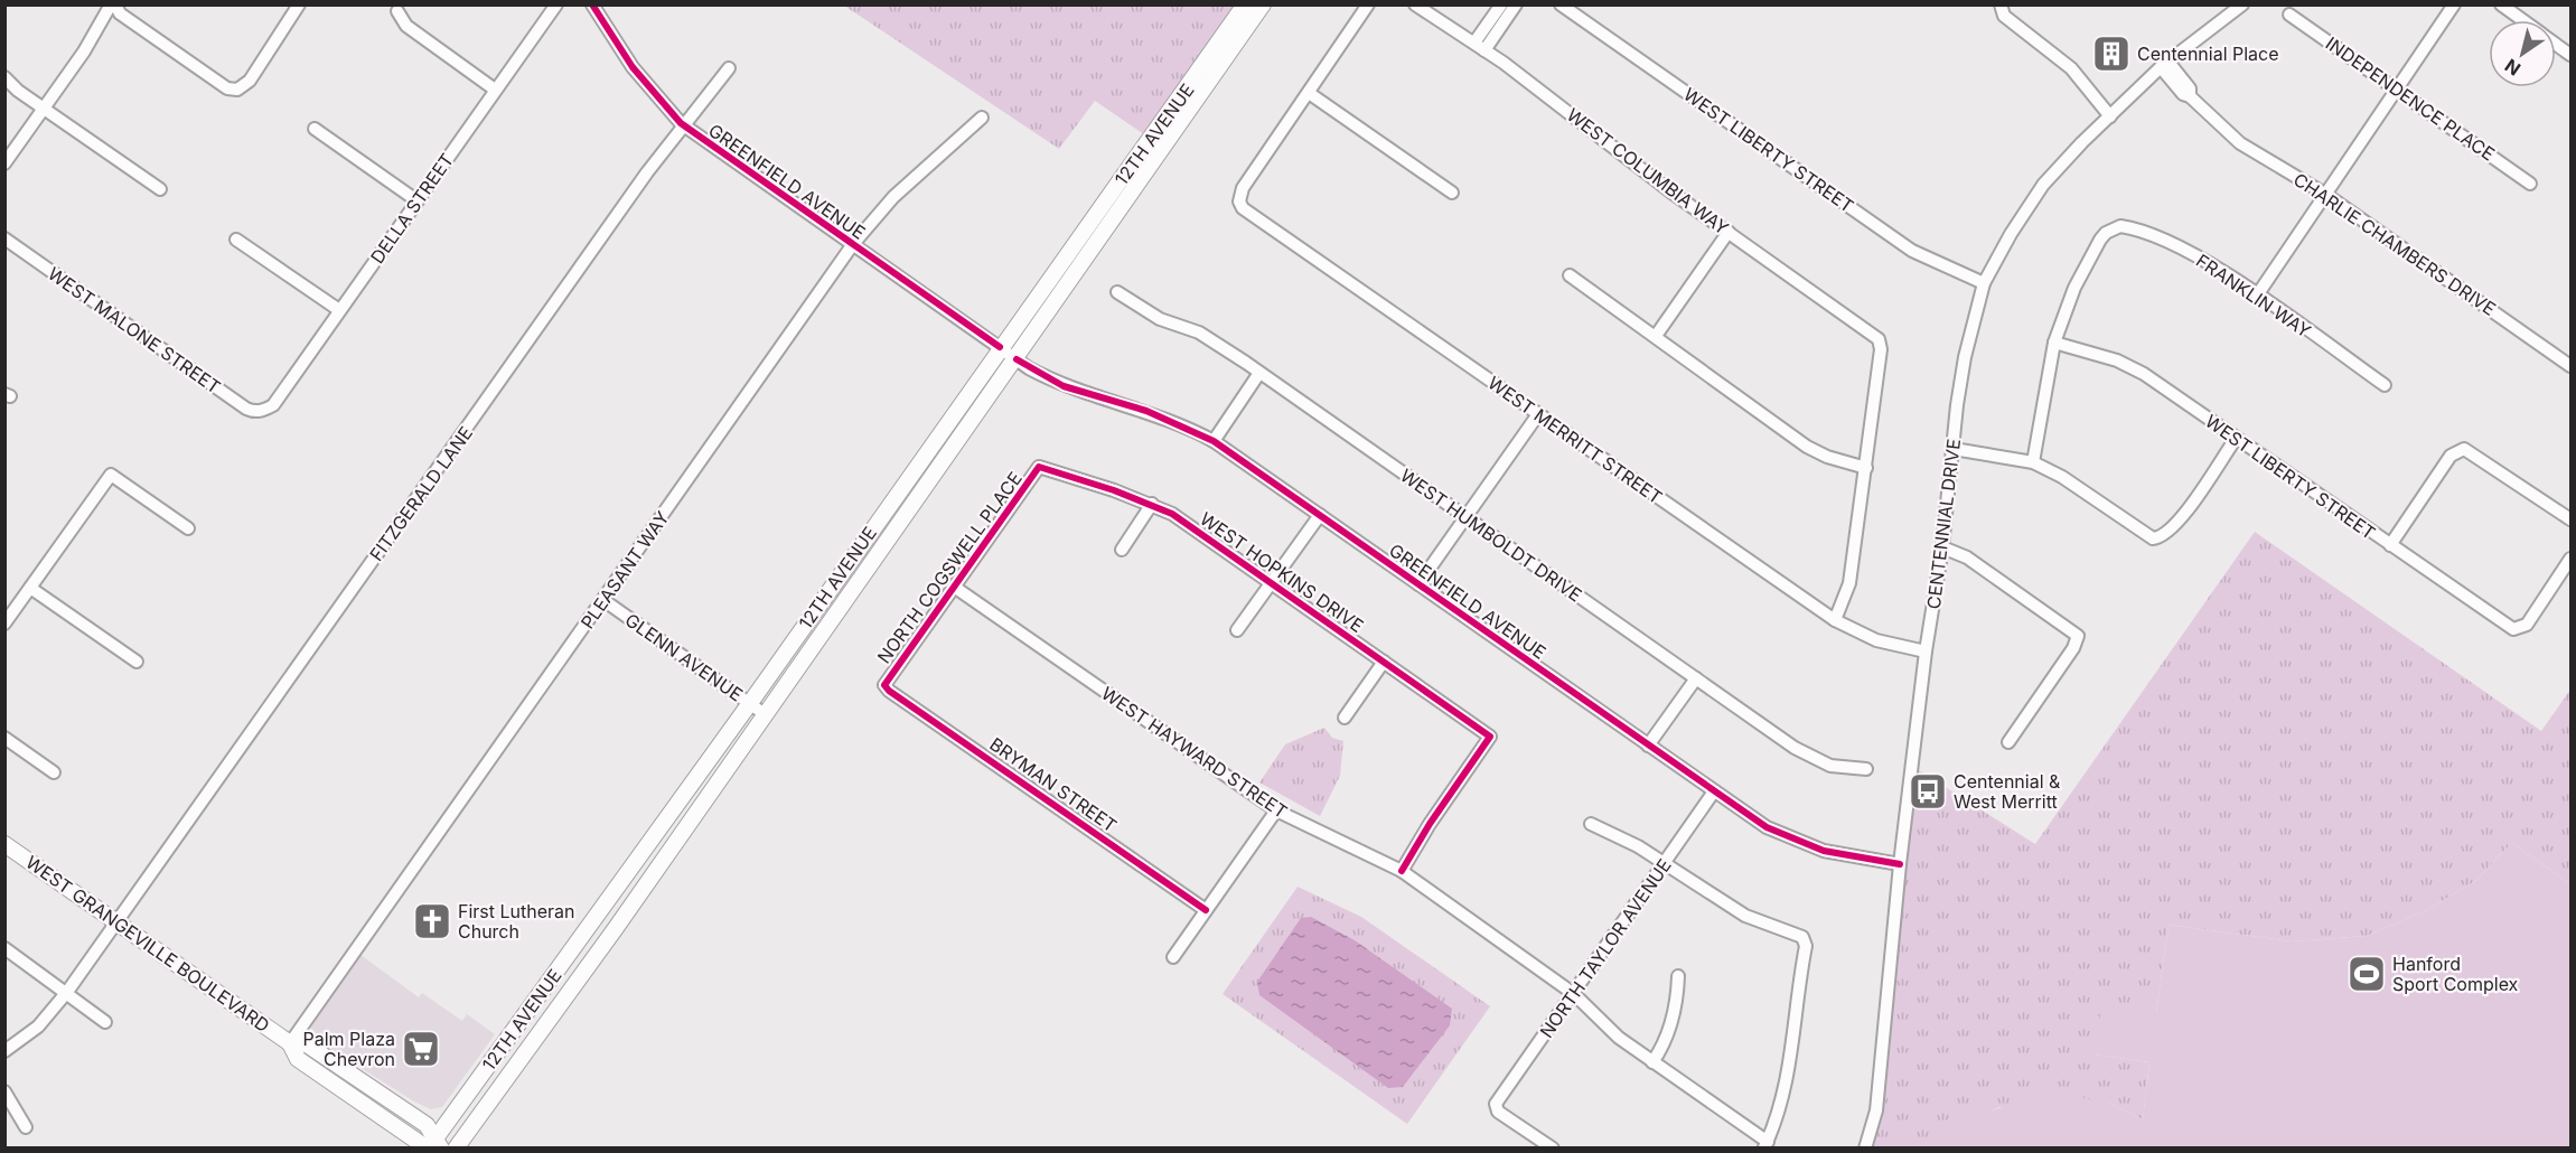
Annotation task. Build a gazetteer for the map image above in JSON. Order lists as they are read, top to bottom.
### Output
{
  "streets": {
    "main road": ["12TH AVENUE", "WEST GRANGEVILLE BOULEVARD"],
    "street": [
      "INDEPENDENCE PLACE",
      "WEST LIBERTY STREET",
      "WEST COLUMBIA WAY",
      "GREENFIELD AVENUE",
      "DELLA STREET",
      "CHARLIE CHAMBERS DRIVE",
      "FRANKLIN WAY",
      "WEST MALONE STREET",
      "WEST MERRITT STREET",
      "FITZGERALD LANE",
      "CENTENNIAL DRIVE",
      "WEST HUMBOLDT DRIVE",
      "NORTH COGSWELL PLACE",
      "PLEASANT WAY",
      "WEST HOPKINS DRIVE",
      "GLENN AVENUE",
      "WEST HAYWARD STREET",
      "BRYMAN STREET",
      "NORTH TAYLOR AVENUE"
    ]
  },
  "crossings": [
    ["12TH AVENUE", "GREENFIELD AVENUE"],
    ["12TH AVENUE", "GLENN AVENUE"],
    ["12TH AVENUE", "WEST GRANGEVILLE BOULEVARD"],
    ["WEST LIBERTY STREET", "FRANKLIN WAY"],
    ["WEST LIBERTY STREET", "CENTENNIAL DRIVE"],
    ["GREENFIELD AVENUE", "FITZGERALD LANE"],
    ["GREENFIELD AVENUE", "CENTENNIAL DRIVE"],
    ["GREENFIELD AVENUE", "PLEASANT WAY"],
    ["GREENFIELD AVENUE", "NORTH TAYLOR AVENUE"],
    ["DELLA STREET", "WEST MALONE STREET"],
    ["CHARLIE CHAMBERS DRIVE", "CENTENNIAL DRIVE"],
    ["WEST MERRITT STREET", "CENTENNIAL DRIVE"],
    ["FITZGERALD LANE", "WEST GRANGEVILLE BOULEVARD"],
    ["NORTH COGSWELL PLACE", "WEST HOPKINS DRIVE"],
    ["NORTH COGSWELL PLACE", "WEST HAYWARD STREET"],
    ["NORTH COGSWELL PLACE", "BRYMAN STREET"],
    ["PLEASANT WAY", "GLENN AVENUE"],
    ["PLEASANT WAY", "WEST GRANGEVILLE BOULEVARD"],
    ["WEST HOPKINS DRIVE", "WEST HAYWARD STREET"],
    ["WEST HAYWARD STREET", "NORTH TAYLOR AVENUE"]
  ],
  "places": {
    "building": ["Centennial Place"],
    "bus stop": ["Centennial & West Merritt"],
    "church": ["First Lutheran Church"],
    "sports": ["Hanford Sport Complex"],
    "supermarket": ["Palm Plaza Chevron"]
  },
  "north": "bottom left"
}
